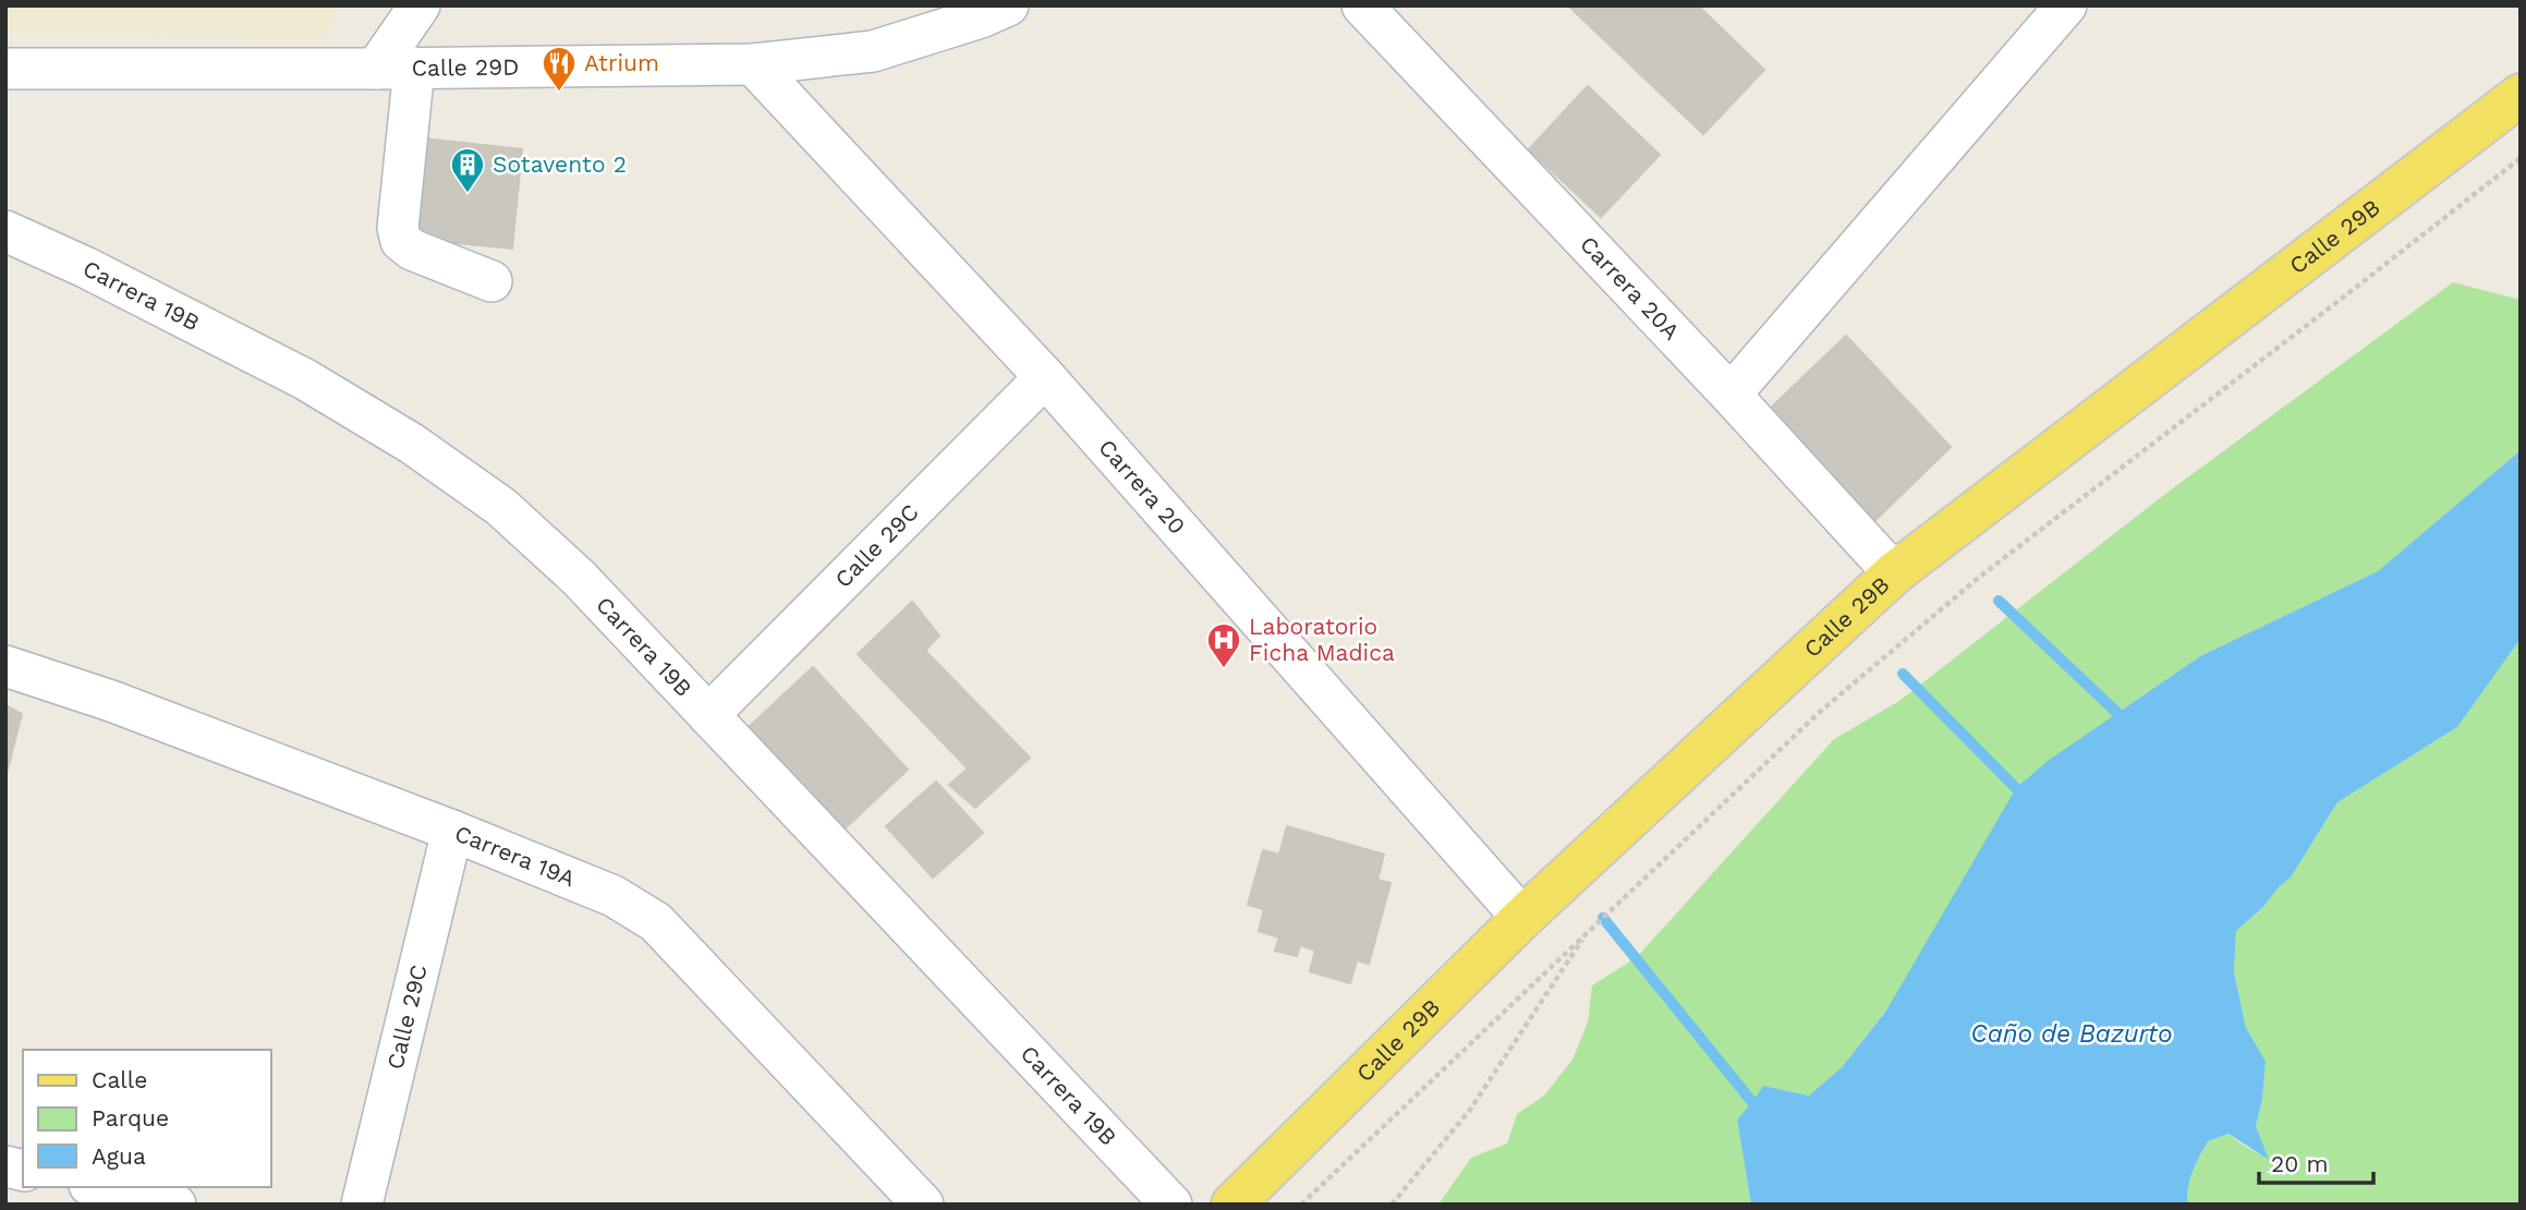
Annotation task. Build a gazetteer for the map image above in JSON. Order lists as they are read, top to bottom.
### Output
{
  "streets": {
    "main road": ["Calle 29B"],
    "street": [
      "Calle 29D",
      "Carrera 20A",
      "Carrera 19B",
      "Carrera 20",
      "Calle 29C",
      "Carrera 19A"
    ]
  },
  "crossings": [
    ["Calle 29D", "Carrera 20"],
    ["Calle 29B", "Carrera 20A"],
    ["Calle 29B", "Carrera 20"],
    ["Carrera 19B", "Calle 29C"],
    ["Carrera 20", "Calle 29C"],
    ["Calle 29C", "Carrera 19A"]
  ],
  "water": ["Caño de Bazurto"],
  "places": {
    "restaurant": ["Atrium"],
    "building": ["Sotavento 2"],
    "hospital": ["Laboratorio Ficha Madica"]
  },
  "legend": ["Calle", "Parque", "Agua"],
  "scale_bar": "20 m"
}
